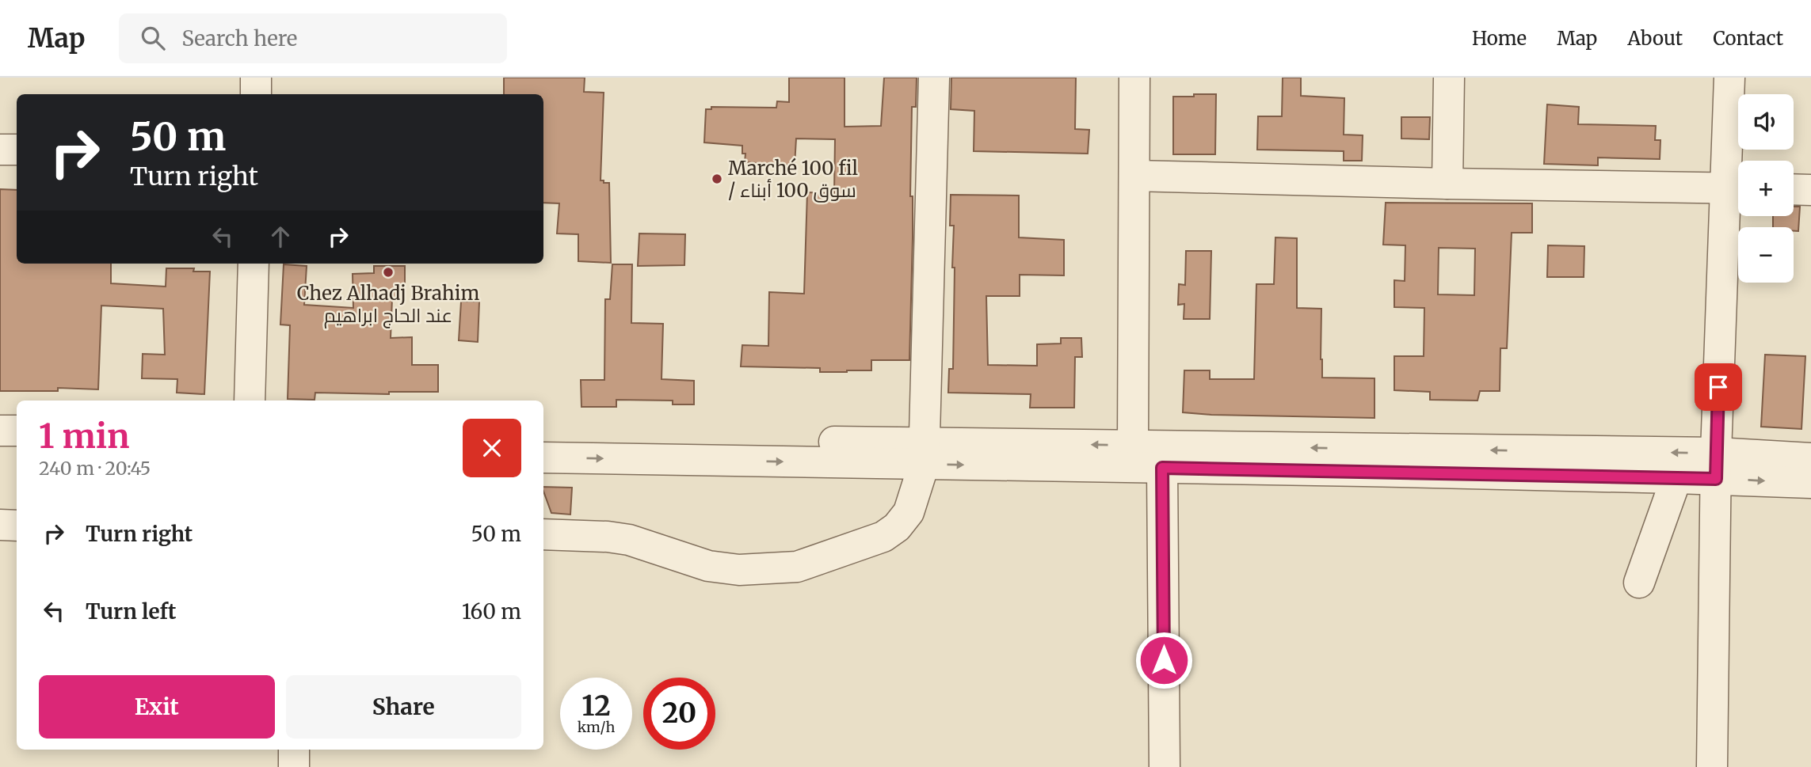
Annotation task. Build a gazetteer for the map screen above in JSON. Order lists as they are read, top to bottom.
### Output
{
  "places": ["Marché 100 fil / سوق 100 أبناء", "Chez Alhadj Brahim عند الحاج ابراهيم"],
  "page": {
    "header": "Map",
    "search": "Search here",
    "nav": [
      "Home",
      "Map",
      "About",
      "Contact"
    ],
    "map_buttons": ["+", "−"],
    "turn": ["50 m", "Turn right"],
    "heading": ["1 min", "240 m · 20:45"],
    "list": [
      {
        "name": "Turn right",
        "value": "50 m"
      },
      {
        "name": "Turn left",
        "value": "160 m"
      }
    ],
    "buttons": ["Exit", "Share"],
    "speed": "12 km/h",
    "limit": "20"
  }
}
